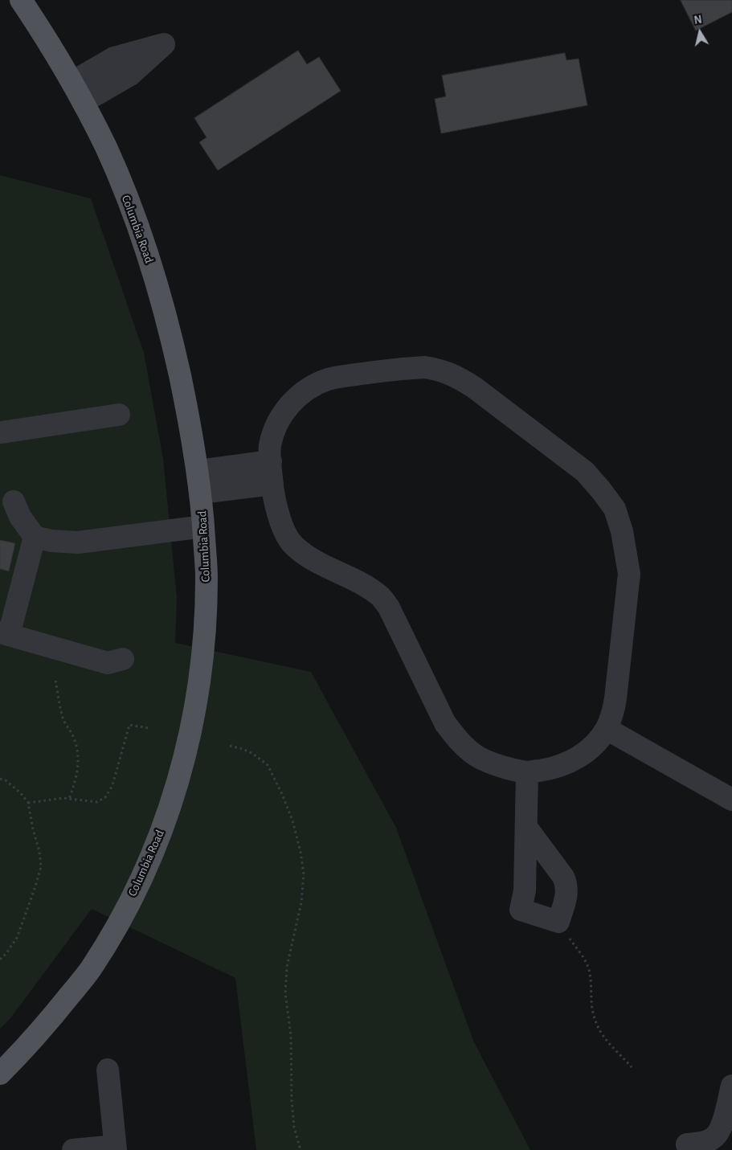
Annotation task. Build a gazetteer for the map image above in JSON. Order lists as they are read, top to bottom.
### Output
{
  "streets": {
    "main road": ["Columbia Road"]
  },
  "north": "top"
}
